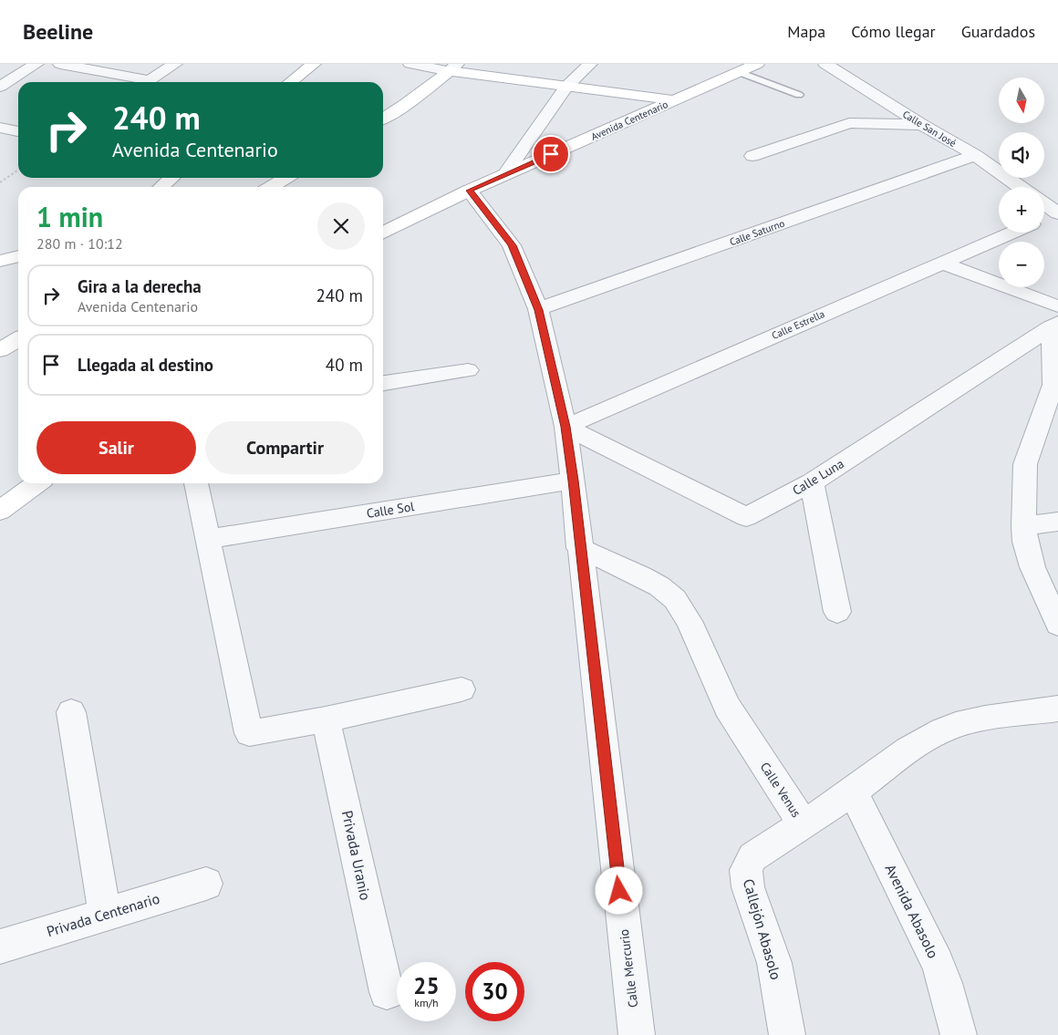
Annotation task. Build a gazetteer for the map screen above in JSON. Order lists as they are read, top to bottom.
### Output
{
  "streets": {
    "main road": ["Avenida Centenario"],
    "street": [
      "Calle San José",
      "Calle Saturno",
      "Calle Estrella",
      "Calle Luna",
      "Calle Sol",
      "Calle Venus",
      "Privada Uranio",
      "Avenida Abasolo",
      "Privada Centenario",
      "Callejón Abasolo",
      "Calle Mercurio"
    ]
  },
  "crossings": [
    ["Avenida Centenario", "Calle Mercurio"],
    ["Calle San José", "Calle Saturno"],
    ["Calle Saturno", "Calle Mercurio"],
    ["Calle Estrella", "Calle Luna"],
    ["Calle Estrella", "Calle Mercurio"],
    ["Calle Luna", "Calle Mercurio"],
    ["Calle Sol", "Calle Mercurio"],
    ["Calle Venus", "Avenida Abasolo"],
    ["Calle Venus", "Callejón Abasolo"],
    ["Calle Venus", "Calle Mercurio"]
  ],
  "north": "bottom",
  "page": {
    "header": "Beeline",
    "nav": ["Mapa", "Cómo llegar", "Guardados"],
    "map_buttons": ["+", "−"],
    "turn": ["240 m", "Avenida Centenario"],
    "heading": ["1 min", "280 m · 10:12"],
    "list": [
      {
        "name": "Gira a la derecha",
        "note": "Avenida Centenario",
        "value": "240 m"
      },
      {
        "name": "Llegada al destino",
        "value": "40 m"
      }
    ],
    "buttons": ["Salir", "Compartir"],
    "speed": "25 km/h",
    "limit": "30"
  }
}
